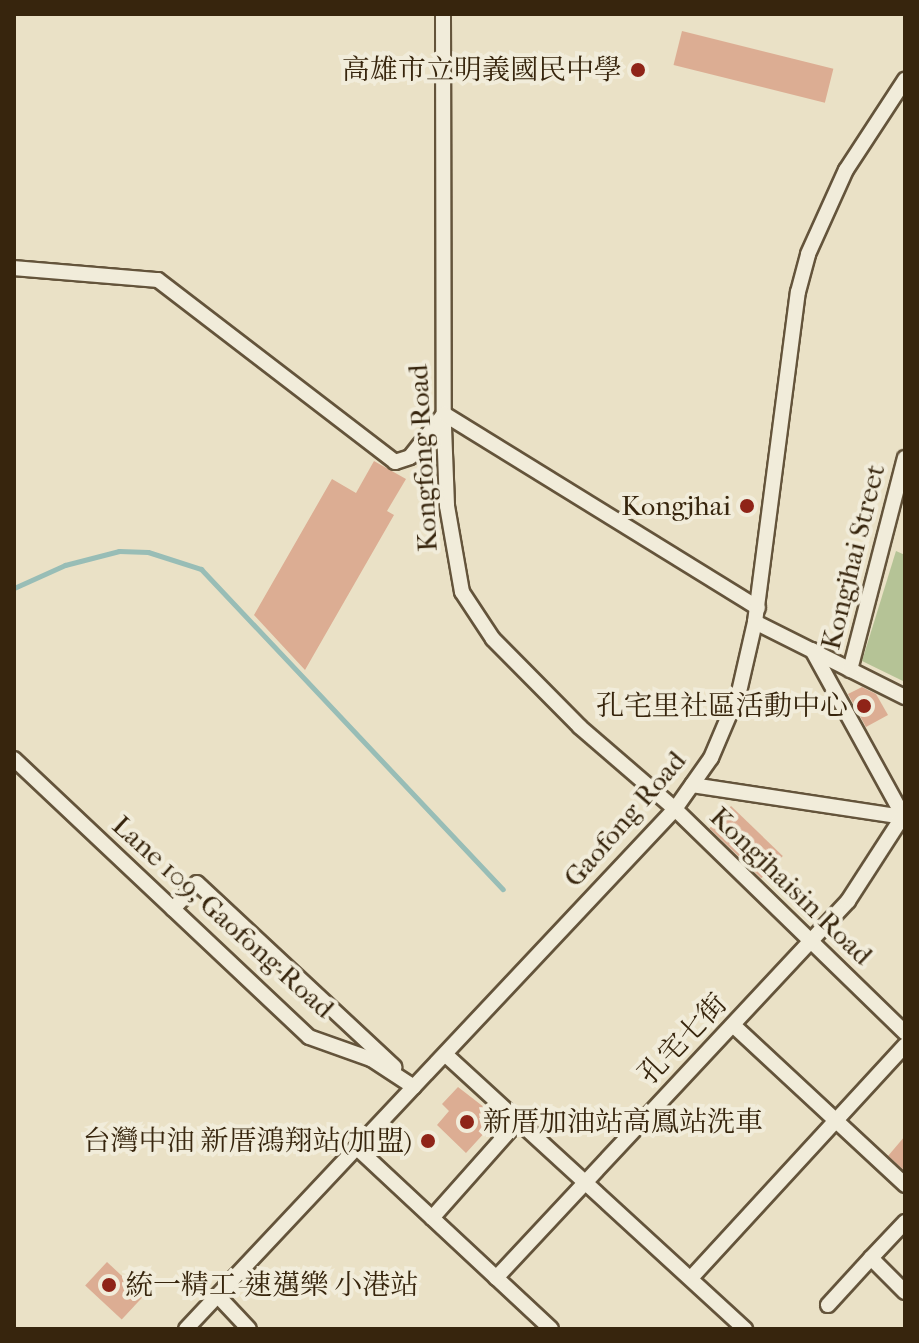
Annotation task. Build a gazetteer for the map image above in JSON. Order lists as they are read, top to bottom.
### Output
{
  "streets": {
    "street": [
      "Kongfong Road",
      "Kongjhai Street",
      "Gaofong Road",
      "Kongjhaisin Road",
      "Lane 109, Gaofong Road",
      "孔宅七街"
    ]
  },
  "crossings": [
    ["Kongfong Road", "Gaofong Road"],
    ["Kongfong Road", "Kongjhaisin Road"],
    ["Kongjhai Street", "孔宅七街"],
    ["Gaofong Road", "Kongjhaisin Road"],
    ["Gaofong Road", "Lane 109, Gaofong Road"],
    ["Kongjhaisin Road", "孔宅七街"]
  ],
  "places": [
    "高雄市立明義國民中學",
    "Kongjhai",
    "孔宅里社區活動中心",
    "新厝加油站高鳳站洗車",
    "台灣中油 新厝鴻翔站(加盟)",
    "統一精工-速邁樂 小港站"
  ]
}
